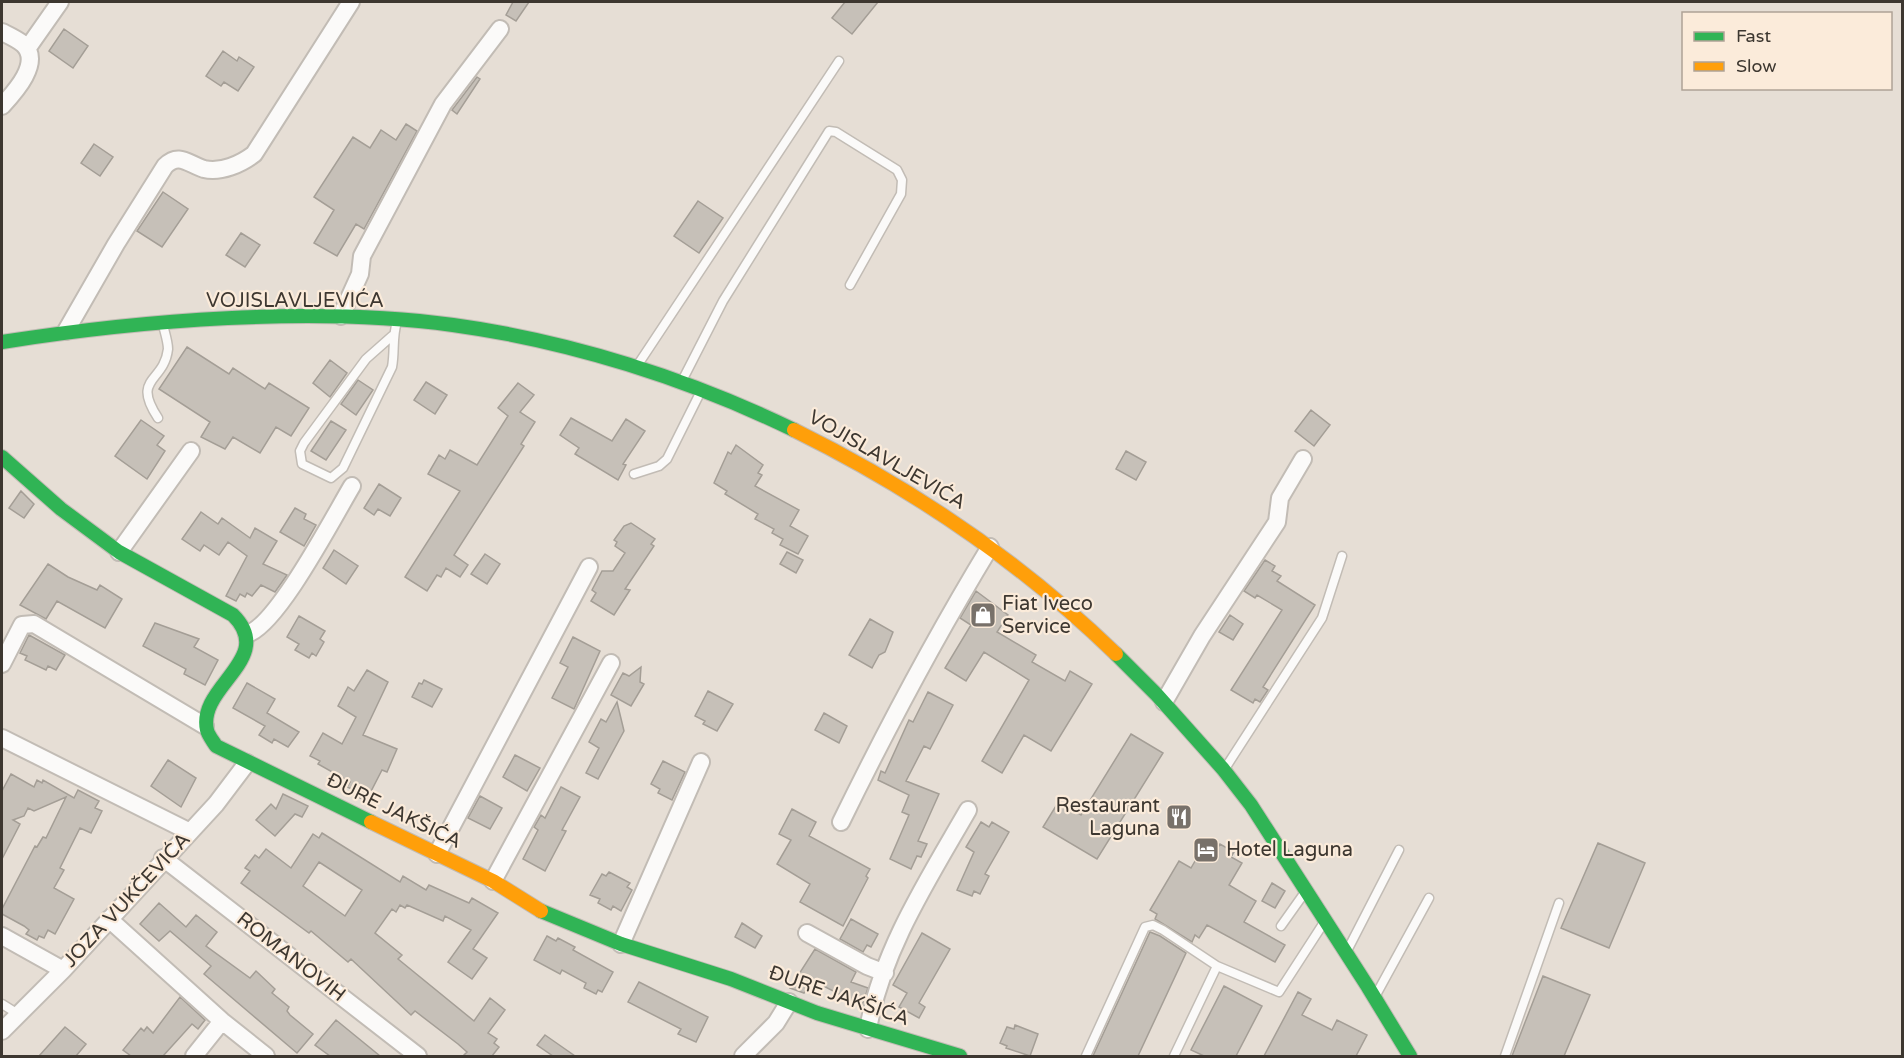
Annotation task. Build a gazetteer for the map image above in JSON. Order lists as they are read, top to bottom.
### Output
{
  "streets": {
    "main road": ["VOJISLAVLJEVIĆA", "ĐURE JAKŠIĆA"],
    "street": ["JOZA VUKČEVIĆA", "ROMANOVIH"]
  },
  "crossings": [
    ["ĐURE JAKŠIĆA", "JOZA VUKČEVIĆA"],
    ["JOZA VUKČEVIĆA", "ROMANOVIH"]
  ],
  "places": {
    "shop": ["Fiat Iveco Service"],
    "restaurant": ["Restaurant Laguna"],
    "hotel": ["Hotel Laguna"]
  },
  "legend": ["Fast", "Slow"]
}
